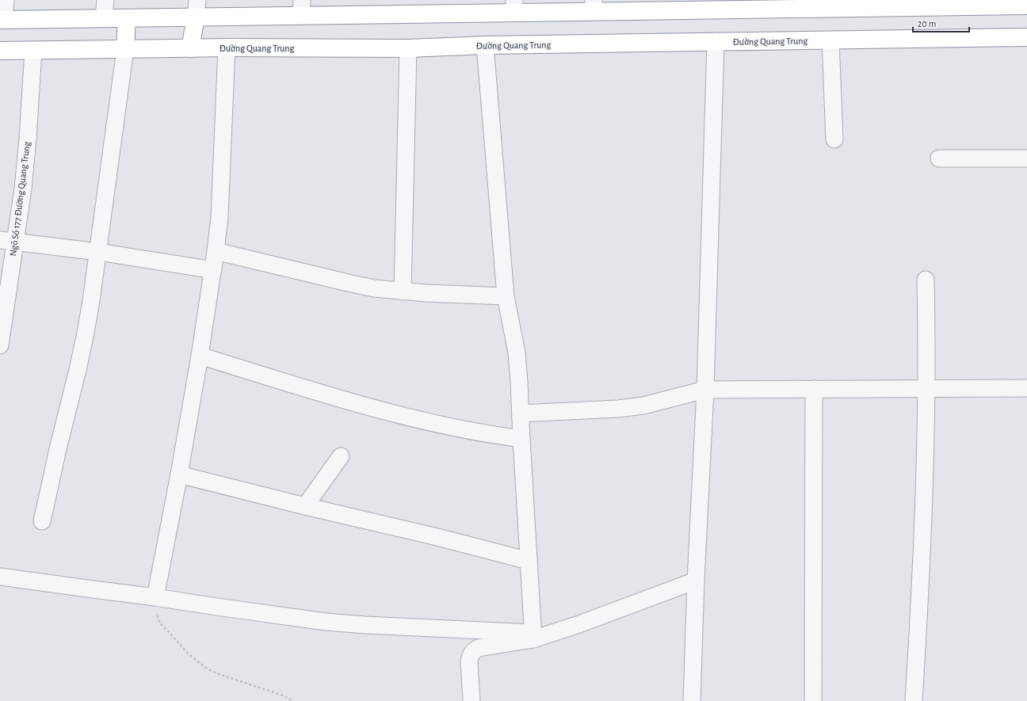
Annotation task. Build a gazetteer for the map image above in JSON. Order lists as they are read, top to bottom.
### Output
{
  "streets": {
    "highway": ["Đường Quang Trung"],
    "street": ["Ngõ Số 177 Đường Quang Trung"]
  },
  "crossings": [
    ["Đường Quang Trung", "Ngõ Số 177 Đường Quang Trung"]
  ],
  "scale_bar": "20 m"
}
